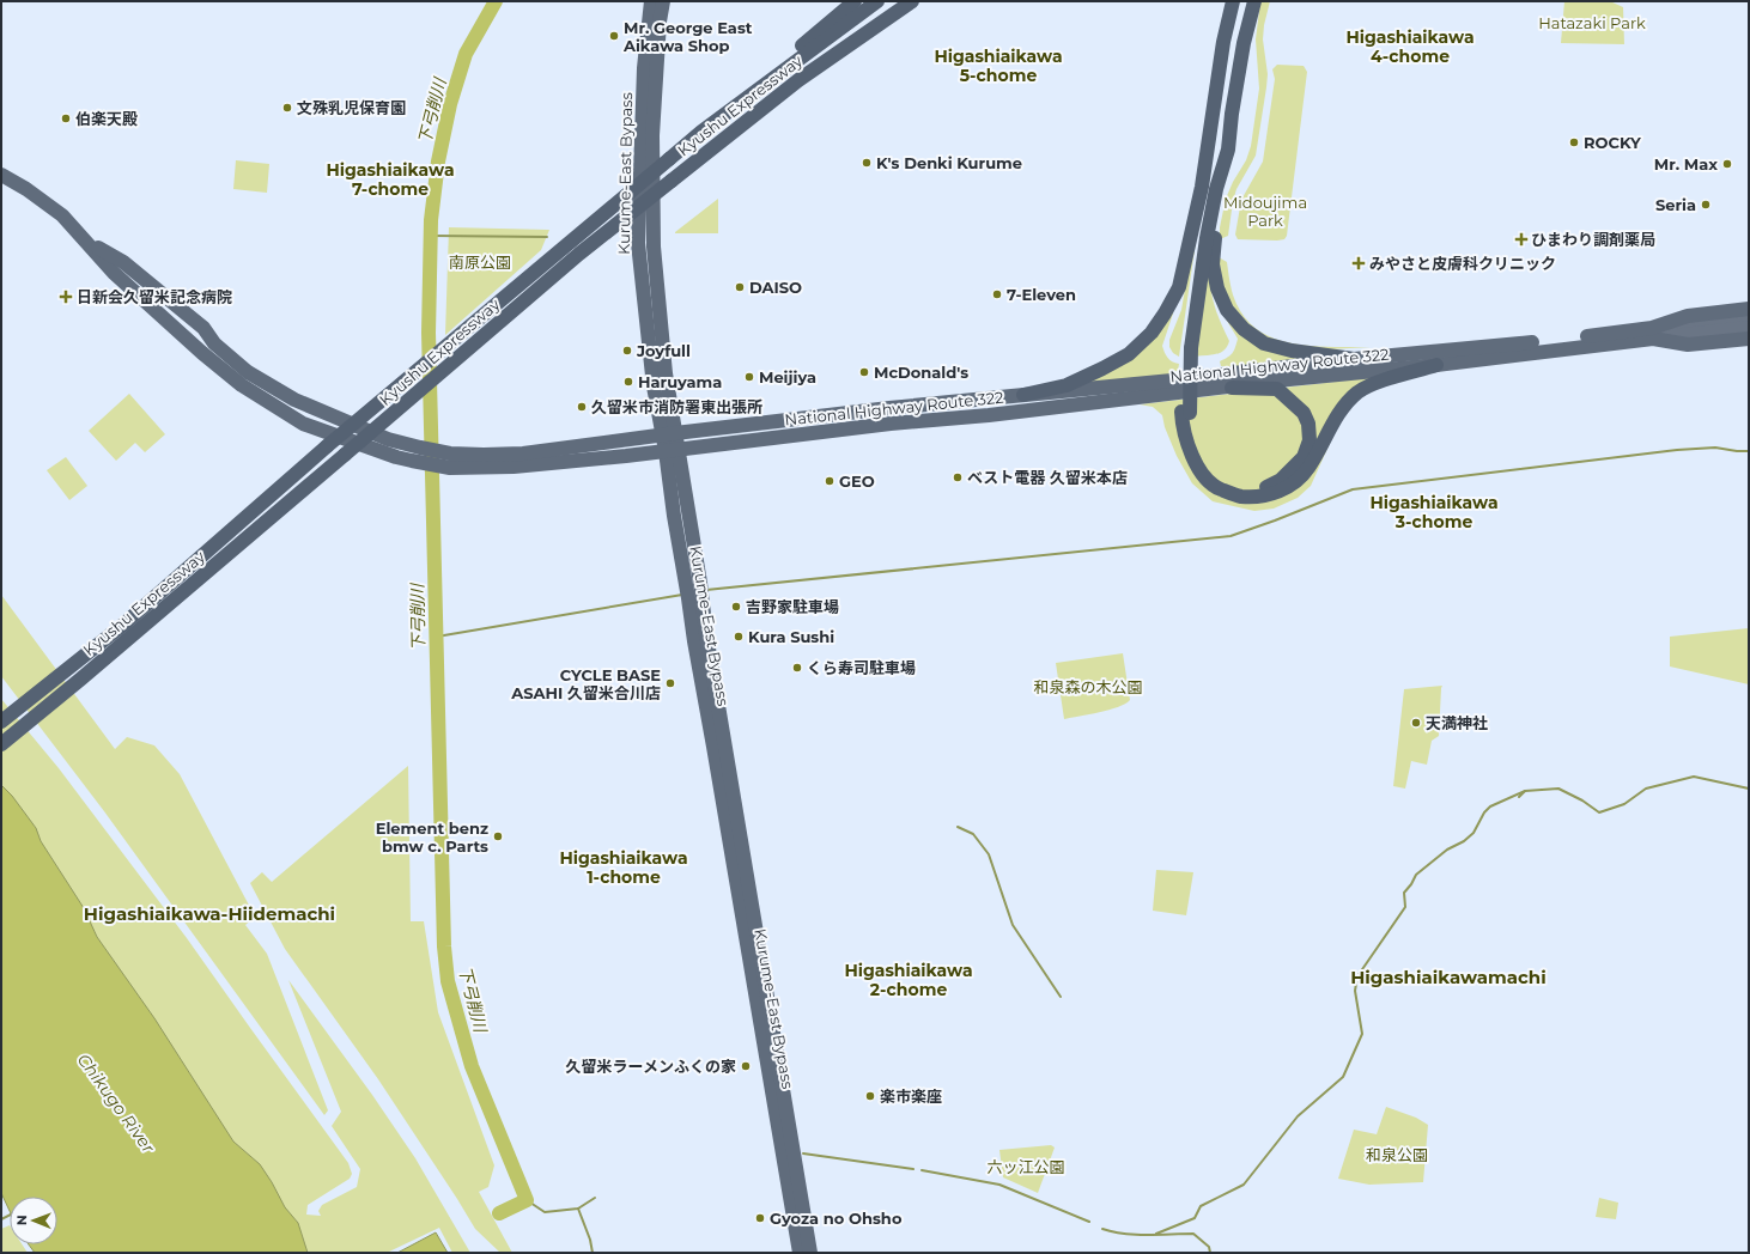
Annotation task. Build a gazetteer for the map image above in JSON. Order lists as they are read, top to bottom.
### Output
{
  "streets": {
    "highway": ["Kyushu Expressway", "Kurume-East Bypass", "National Highway Route 322"]
  },
  "crossings": [
    ["Kurume-East Bypass", "National Highway Route 322"]
  ],
  "districts": [
    "Higashiaikawa 4-chome",
    "Higashiaikawa 5-chome",
    "Higashiaikawa 7-chome",
    "Higashiaikawa 3-chome",
    "Higashiaikawa 1-chome",
    "Higashiaikawa-Hiidemachi",
    "Higashiaikawa 2-chome",
    "Higashiaikawamachi"
  ],
  "water": ["下弓削川", "Chikugo River"],
  "parks": [
    "Hatazaki Park",
    "Midoujima Park",
    "南原公園",
    "和泉森の木公園",
    "和泉公園",
    "六ッ江公園"
  ],
  "places": {
    "other": [
      "Mr. George East Aikawa Shop",
      "文殊乳児保育園",
      "伯楽天殿",
      "ROCKY",
      "K's Denki Kurume",
      "Mr. Max",
      "Seria",
      "DAISO",
      "7-Eleven",
      "Joyfull",
      "McDonald's",
      "Meijiya",
      "Haruyama",
      "久留米市消防署東出張所",
      "ベスト電器 久留米本店",
      "GEO",
      "吉野家駐車場",
      "Kura Sushi",
      "くら寿司駐車場",
      "CYCLE BASE ASAHI 久留米合川店",
      "天満神社",
      "Element benz bmw c. Parts",
      "久留米ラーメンふくの家",
      "楽市楽座",
      "Gyoza no Ohsho"
    ],
    "health": ["ひまわり調剤薬局", "みやさと皮膚科クリニック", "日新会久留米記念病院"]
  },
  "north": "left"
}
